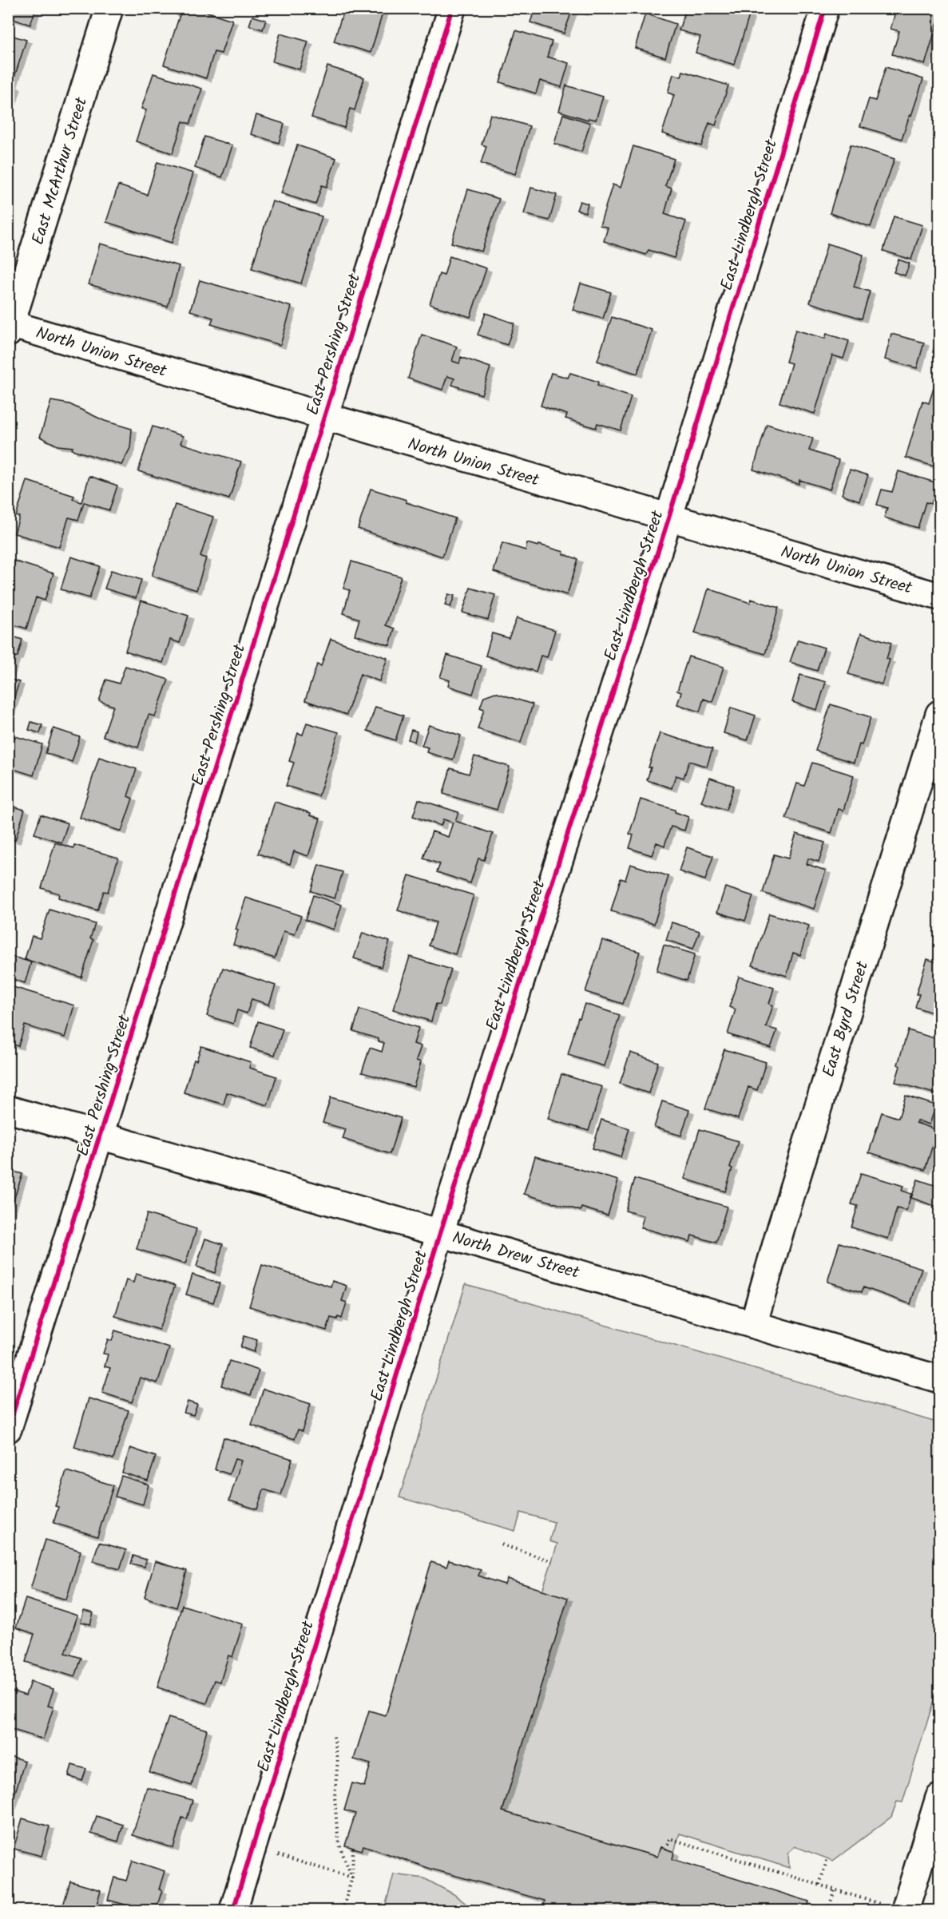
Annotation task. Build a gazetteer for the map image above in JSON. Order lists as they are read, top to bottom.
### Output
{
  "streets": {
    "street": [
      "East McArthur Street",
      "East Lindbergh Street",
      "East Pershing Street",
      "North Union Street",
      "East Byrd Street",
      "North Drew Street"
    ]
  },
  "crossings": [
    ["East McArthur Street", "North Union Street"],
    ["East Lindbergh Street", "North Union Street"],
    ["East Lindbergh Street", "North Drew Street"],
    ["East Pershing Street", "North Union Street"],
    ["East Pershing Street", "North Drew Street"],
    ["East Byrd Street", "North Drew Street"]
  ]
}
